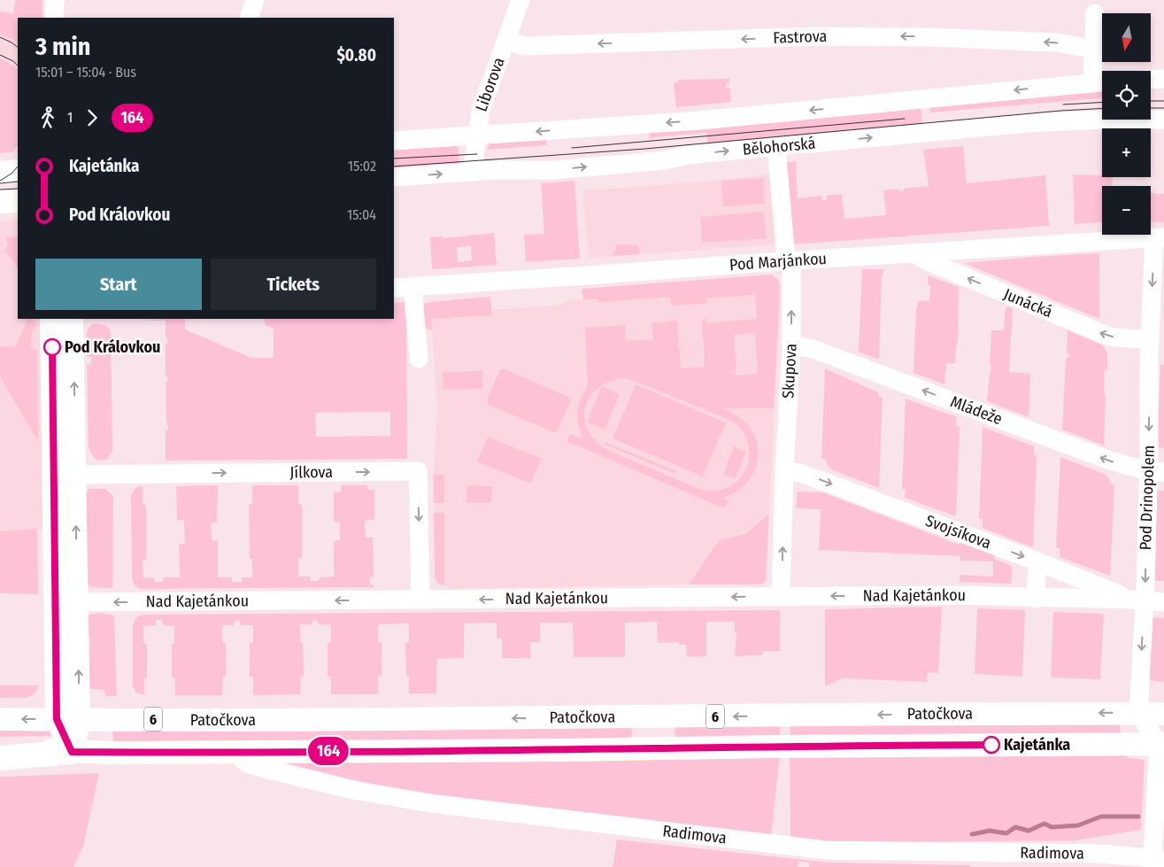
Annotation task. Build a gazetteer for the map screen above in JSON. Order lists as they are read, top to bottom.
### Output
{
  "streets": {
    "main road": ["Patočkova", "6"],
    "street": [
      "Fastrova",
      "Liborova",
      "Bělohorská",
      "Pod Marjánkou",
      "Junácká",
      "Skupova",
      "Mládeže",
      "Jílkova",
      "Pod Drinopolem",
      "Svojsíkova",
      "Nad Kajetánkou",
      "Radimova"
    ]
  },
  "crossings": [
    ["Fastrova", "Liborova"],
    ["Liborova", "Bělohorská"],
    ["Bělohorská", "Skupova"],
    ["Pod Marjánkou", "Junácká"],
    ["Pod Marjánkou", "Skupova"],
    ["Pod Marjánkou", "Pod Drinopolem"],
    ["Junácká", "Pod Drinopolem"],
    ["Skupova", "Mládeže"],
    ["Skupova", "Svojsíkova"],
    ["Skupova", "Nad Kajetánkou"],
    ["Mládeže", "Pod Drinopolem"],
    ["Jílkova", "Nad Kajetánkou"],
    ["Pod Drinopolem", "Svojsíkova"],
    ["Pod Drinopolem", "Nad Kajetánkou"],
    ["Pod Drinopolem", "Patočkova"],
    ["Svojsíkova", "Nad Kajetánkou"],
    ["Patočkova", "Radimova"]
  ],
  "one_way": [
    "Fastrova",
    "Junácká",
    "Skupova",
    "Mládeže",
    "Pod Drinopolem",
    "Svojsíkova",
    "Nad Kajetánkou"
  ],
  "places": ["Pod Královkou", "Kajetánka"],
  "lines": ["bus line 164"],
  "north": "bottom",
  "page": {
    "on_map": "164",
    "map_buttons": ["+", "−"],
    "heading": ["3 min", "15:01 – 15:04 · Bus", "$0.80"],
    "legs": ["1", "164"],
    "list": [
      {
        "name": "Kajetánka",
        "value": "15:02"
      },
      {
        "name": "Pod Královkou",
        "value": "15:04"
      }
    ],
    "buttons": ["Start", "Tickets"]
  }
}
